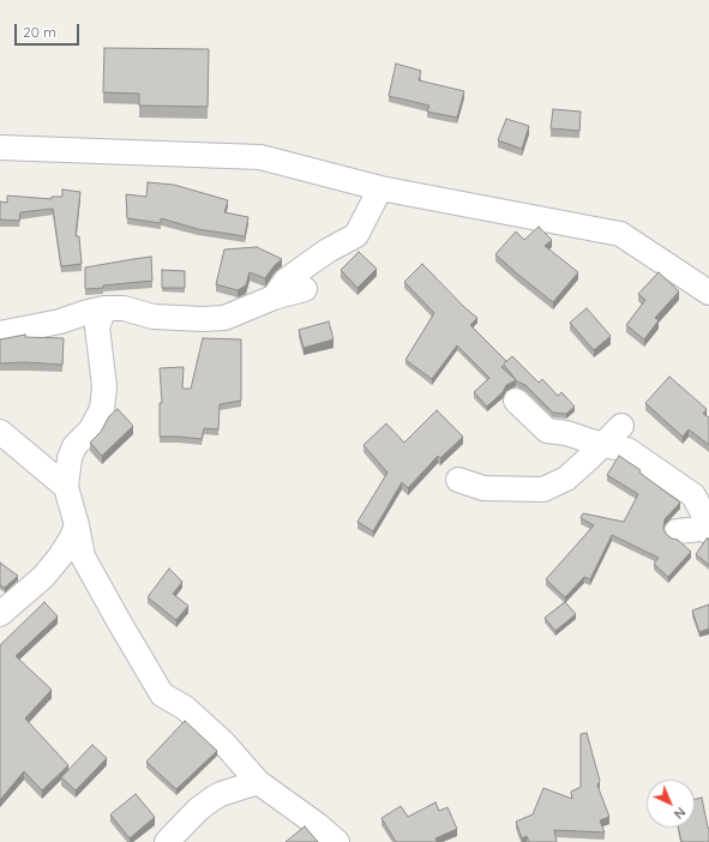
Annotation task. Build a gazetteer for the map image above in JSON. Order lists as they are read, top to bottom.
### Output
{
  "scale_bar": "20 m",
  "north": "bottom right"
}
